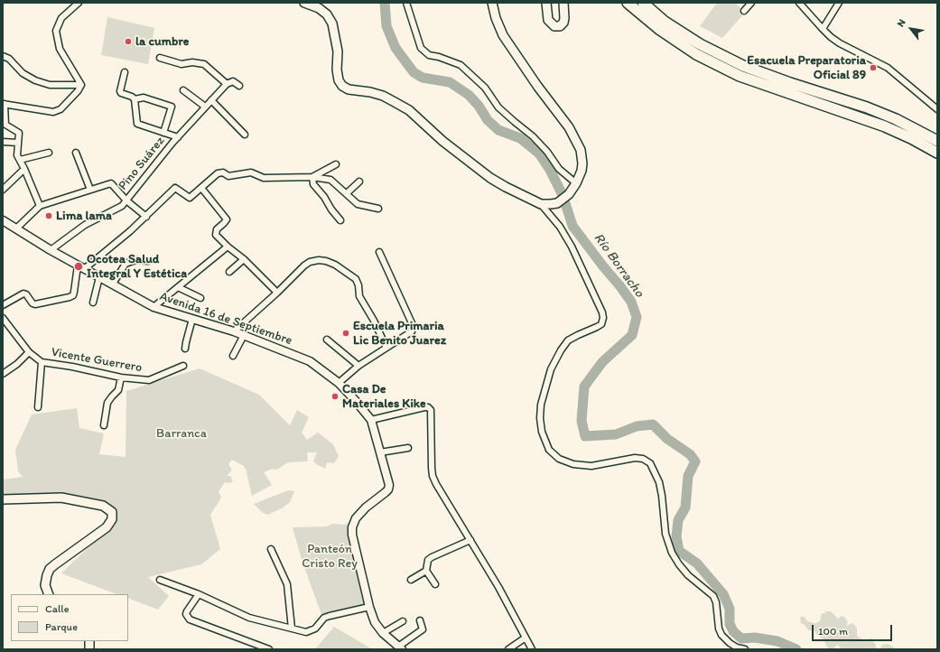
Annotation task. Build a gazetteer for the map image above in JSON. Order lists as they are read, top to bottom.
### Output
{
  "streets": {
    "street": ["Pino Suárez", "Avenida 16 de Septiembre", "Vicente Guerrero"]
  },
  "crossings": [
    ["Pino Suárez", "Avenida 16 de Septiembre"]
  ],
  "water": ["Río Borracho"],
  "parks": ["Barranca", "Panteón Cristo Rey"],
  "places": [
    "la cumbre",
    "Esacuela Preparatoria Oficial 89",
    "Lima lama",
    "Ocotea Salud Integral Y Estética",
    "Escuela Primaria Lic Benito Juarez",
    "Casa De Materiales Kike"
  ],
  "legend": ["Calle", "Parque"],
  "scale_bar": "100 m",
  "north": "top left"
}
